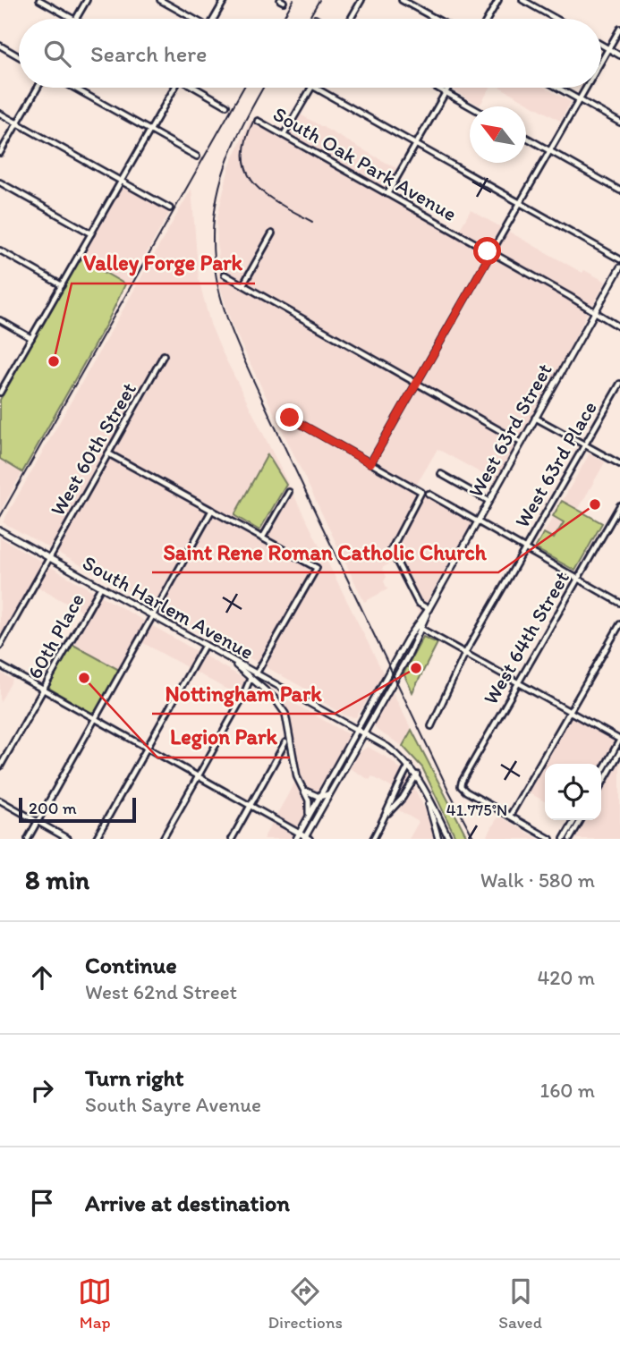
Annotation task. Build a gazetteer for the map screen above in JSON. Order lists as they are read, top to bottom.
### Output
{
  "streets": {
    "main road": ["West 63rd Street", "South Harlem Avenue"],
    "street": [
      "South Oak Park Avenue",
      "West 60th Street",
      "West 63rd Place",
      "60th Place",
      "West 64th Street"
    ]
  },
  "crossings": [
    ["South Oak Park Avenue", "West 63rd Street"],
    ["West 63rd Street", "South Harlem Avenue"],
    ["West 60th Street", "South Harlem Avenue"],
    ["South Harlem Avenue", "60th Place"]
  ],
  "places": [
    "Valley Forge Park",
    "Saint Rene Roman Catholic Church",
    "Nottingham Park",
    "Legion Park"
  ],
  "scale_bar": "200 m",
  "north": "top left",
  "page": {
    "search": "Search here",
    "scale": "200 m",
    "heading": ["8 min", "Walk · 580 m"],
    "list": [
      ["Continue", "West 62nd Street", "420 m"],
      ["Turn right", "South Sayre Avenue", "160 m"],
      "Arrive at destination"
    ],
    "nav": ["Map", "Directions", "Saved"]
  },
  "coordinates": ["41.775°N"]
}
